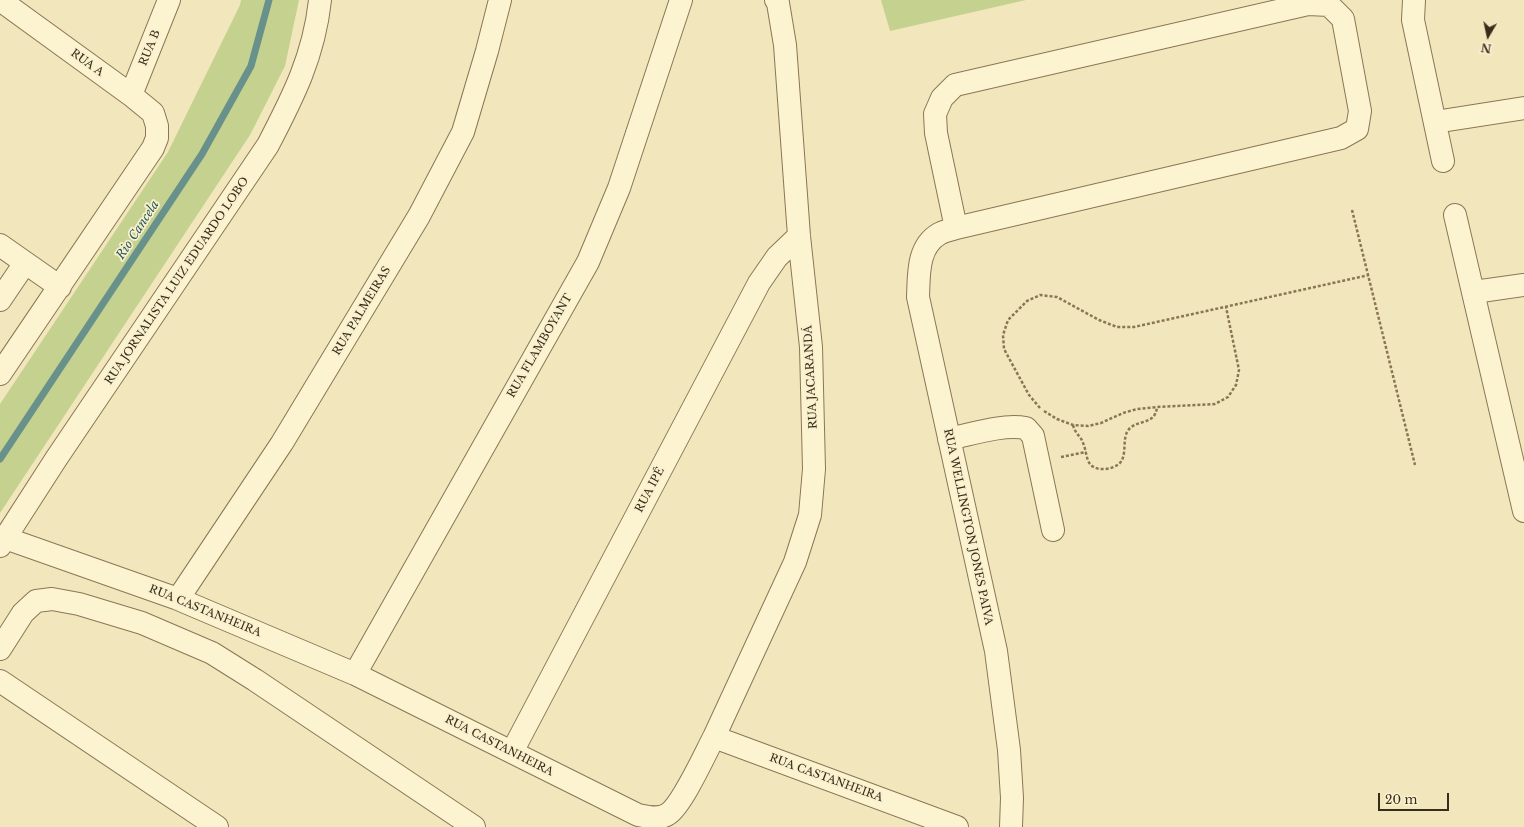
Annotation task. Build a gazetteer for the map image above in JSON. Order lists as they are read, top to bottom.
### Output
{
  "streets": {
    "street": [
      "RUA B",
      "RUA A",
      "RUA JORNALISTA LUIZ EDUARDO LOBO",
      "RUA PALMEIRAS",
      "RUA FLAMBOYANT",
      "RUA JACARANDÁ",
      "RUA IPÊ",
      "RUA WELLINGTON JONES PAIVA",
      "RUA CASTANHEIRA"
    ]
  },
  "crossings": [
    ["RUA B", "RUA A"],
    ["RUA JORNALISTA LUIZ EDUARDO LOBO", "RUA CASTANHEIRA"],
    ["RUA PALMEIRAS", "RUA CASTANHEIRA"],
    ["RUA FLAMBOYANT", "RUA CASTANHEIRA"],
    ["RUA JACARANDÁ", "RUA IPÊ"],
    ["RUA JACARANDÁ", "RUA CASTANHEIRA"],
    ["RUA IPÊ", "RUA CASTANHEIRA"]
  ],
  "water": ["Rio Cancela"],
  "scale_bar": "20 m",
  "north": "bottom"
}
